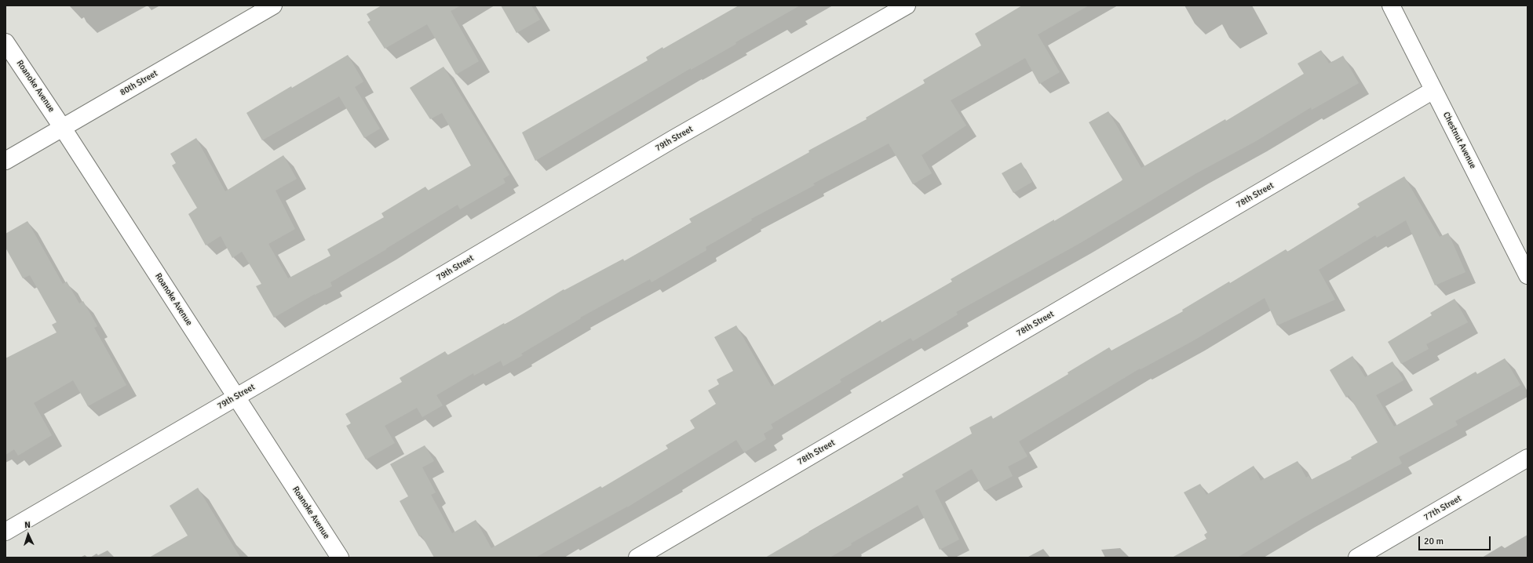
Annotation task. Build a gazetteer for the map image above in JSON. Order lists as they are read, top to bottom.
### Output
{
  "streets": {
    "street": [
      "80th Street",
      "Roanoke Avenue",
      "79th Street",
      "Chestnut Avenue",
      "78th Street",
      "77th Street"
    ]
  },
  "crossings": [
    ["80th Street", "Roanoke Avenue"],
    ["Roanoke Avenue", "79th Street"],
    ["Chestnut Avenue", "78th Street"]
  ],
  "scale_bar": "20 m",
  "north": "top"
}
